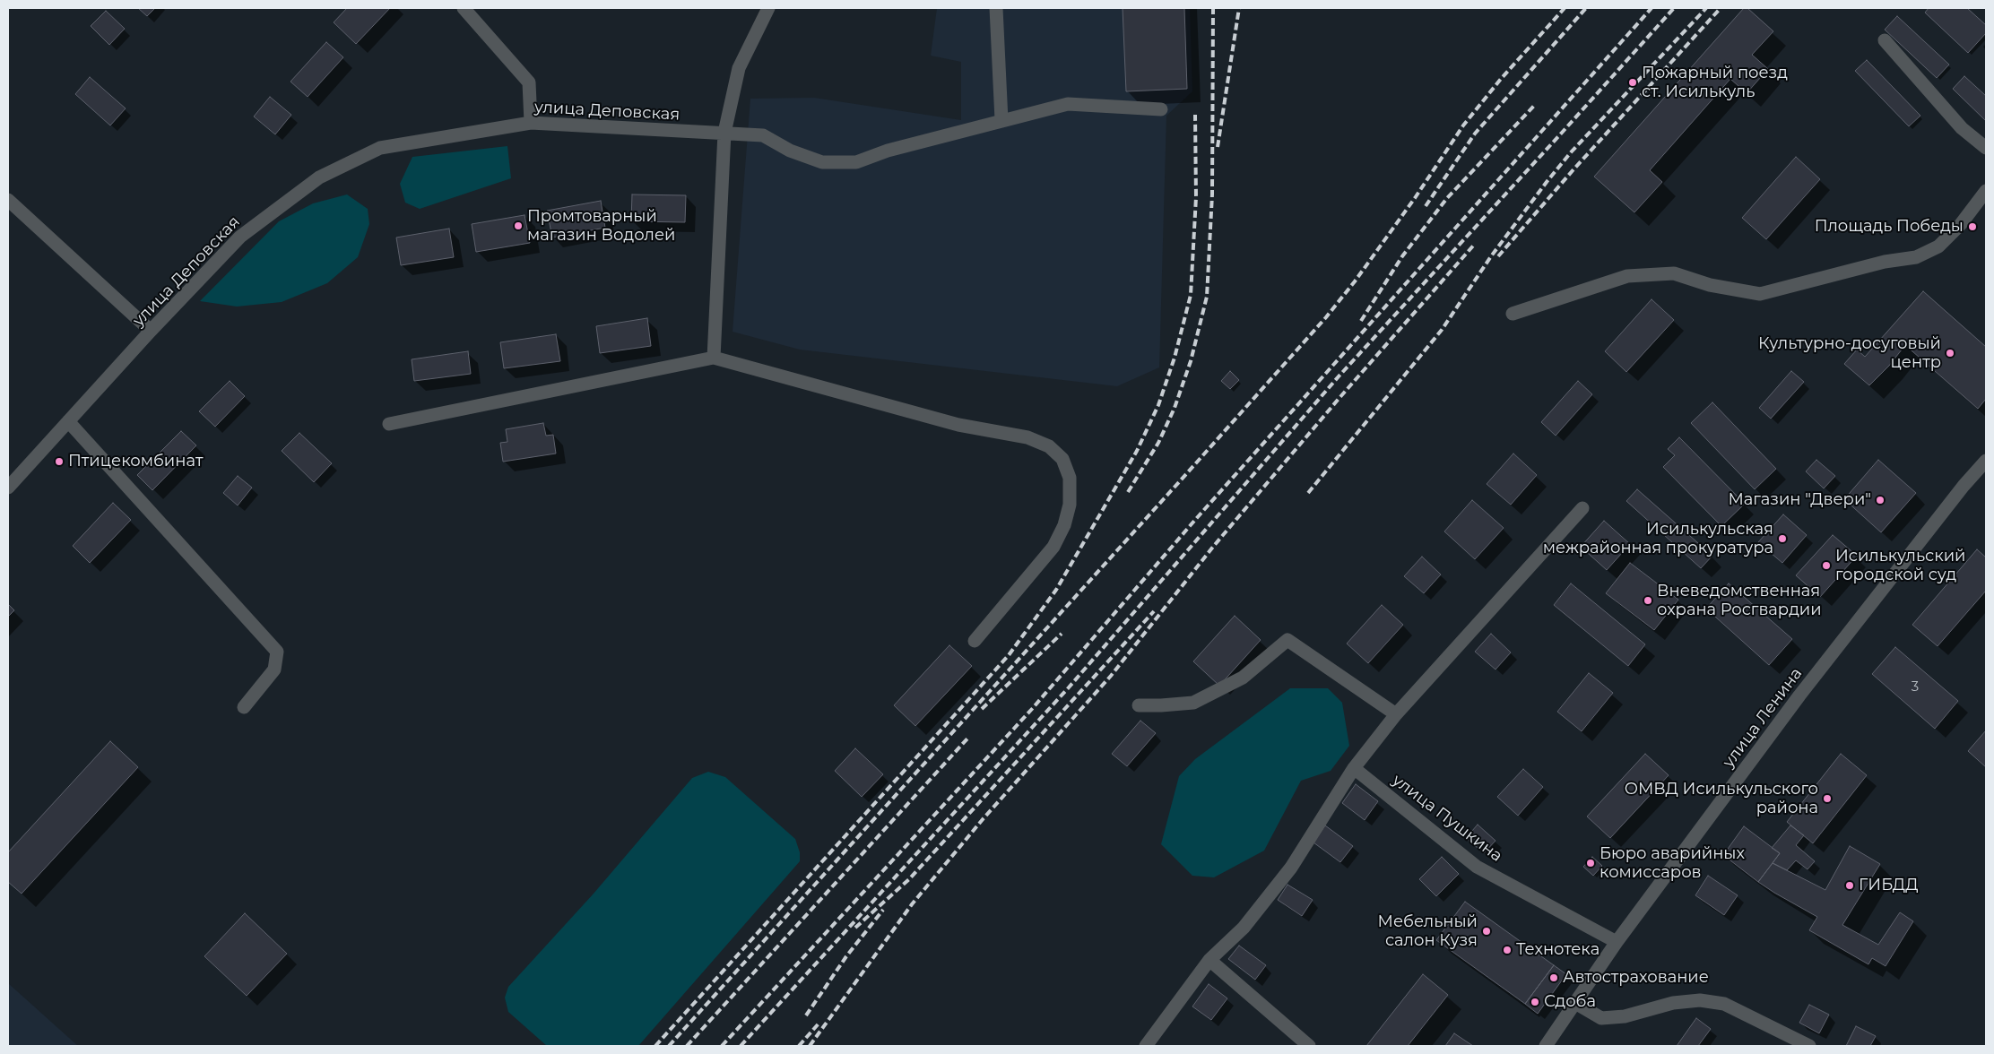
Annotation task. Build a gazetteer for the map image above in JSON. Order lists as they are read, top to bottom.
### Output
{
  "streets": {
    "street": ["улица Деповская", "улица Ленина", "улица Пушкина"]
  },
  "crossings": [
    ["улица Ленина", "улица Пушкина"]
  ],
  "places": [
    "Пожарный поезд ст. Исилькуль",
    "Промтоварный магазин Водолей",
    "Площадь Победы",
    "Культурно-досуговый центр",
    "Птицекомбинат",
    "Магазин \"Двери\"",
    "Исилькульская межрайонная прокуратура",
    "Исилькульский городской суд",
    "Вневедомственная охрана Росгвардии",
    "ОМВД Исилькульского района",
    "Бюро аварийных комиссаров",
    "ГИБДД",
    "Мебельный салон Кузя",
    "Технотека",
    "Автострахование",
    "Сдоба"
  ],
  "house_numbers": ["3"]
}
